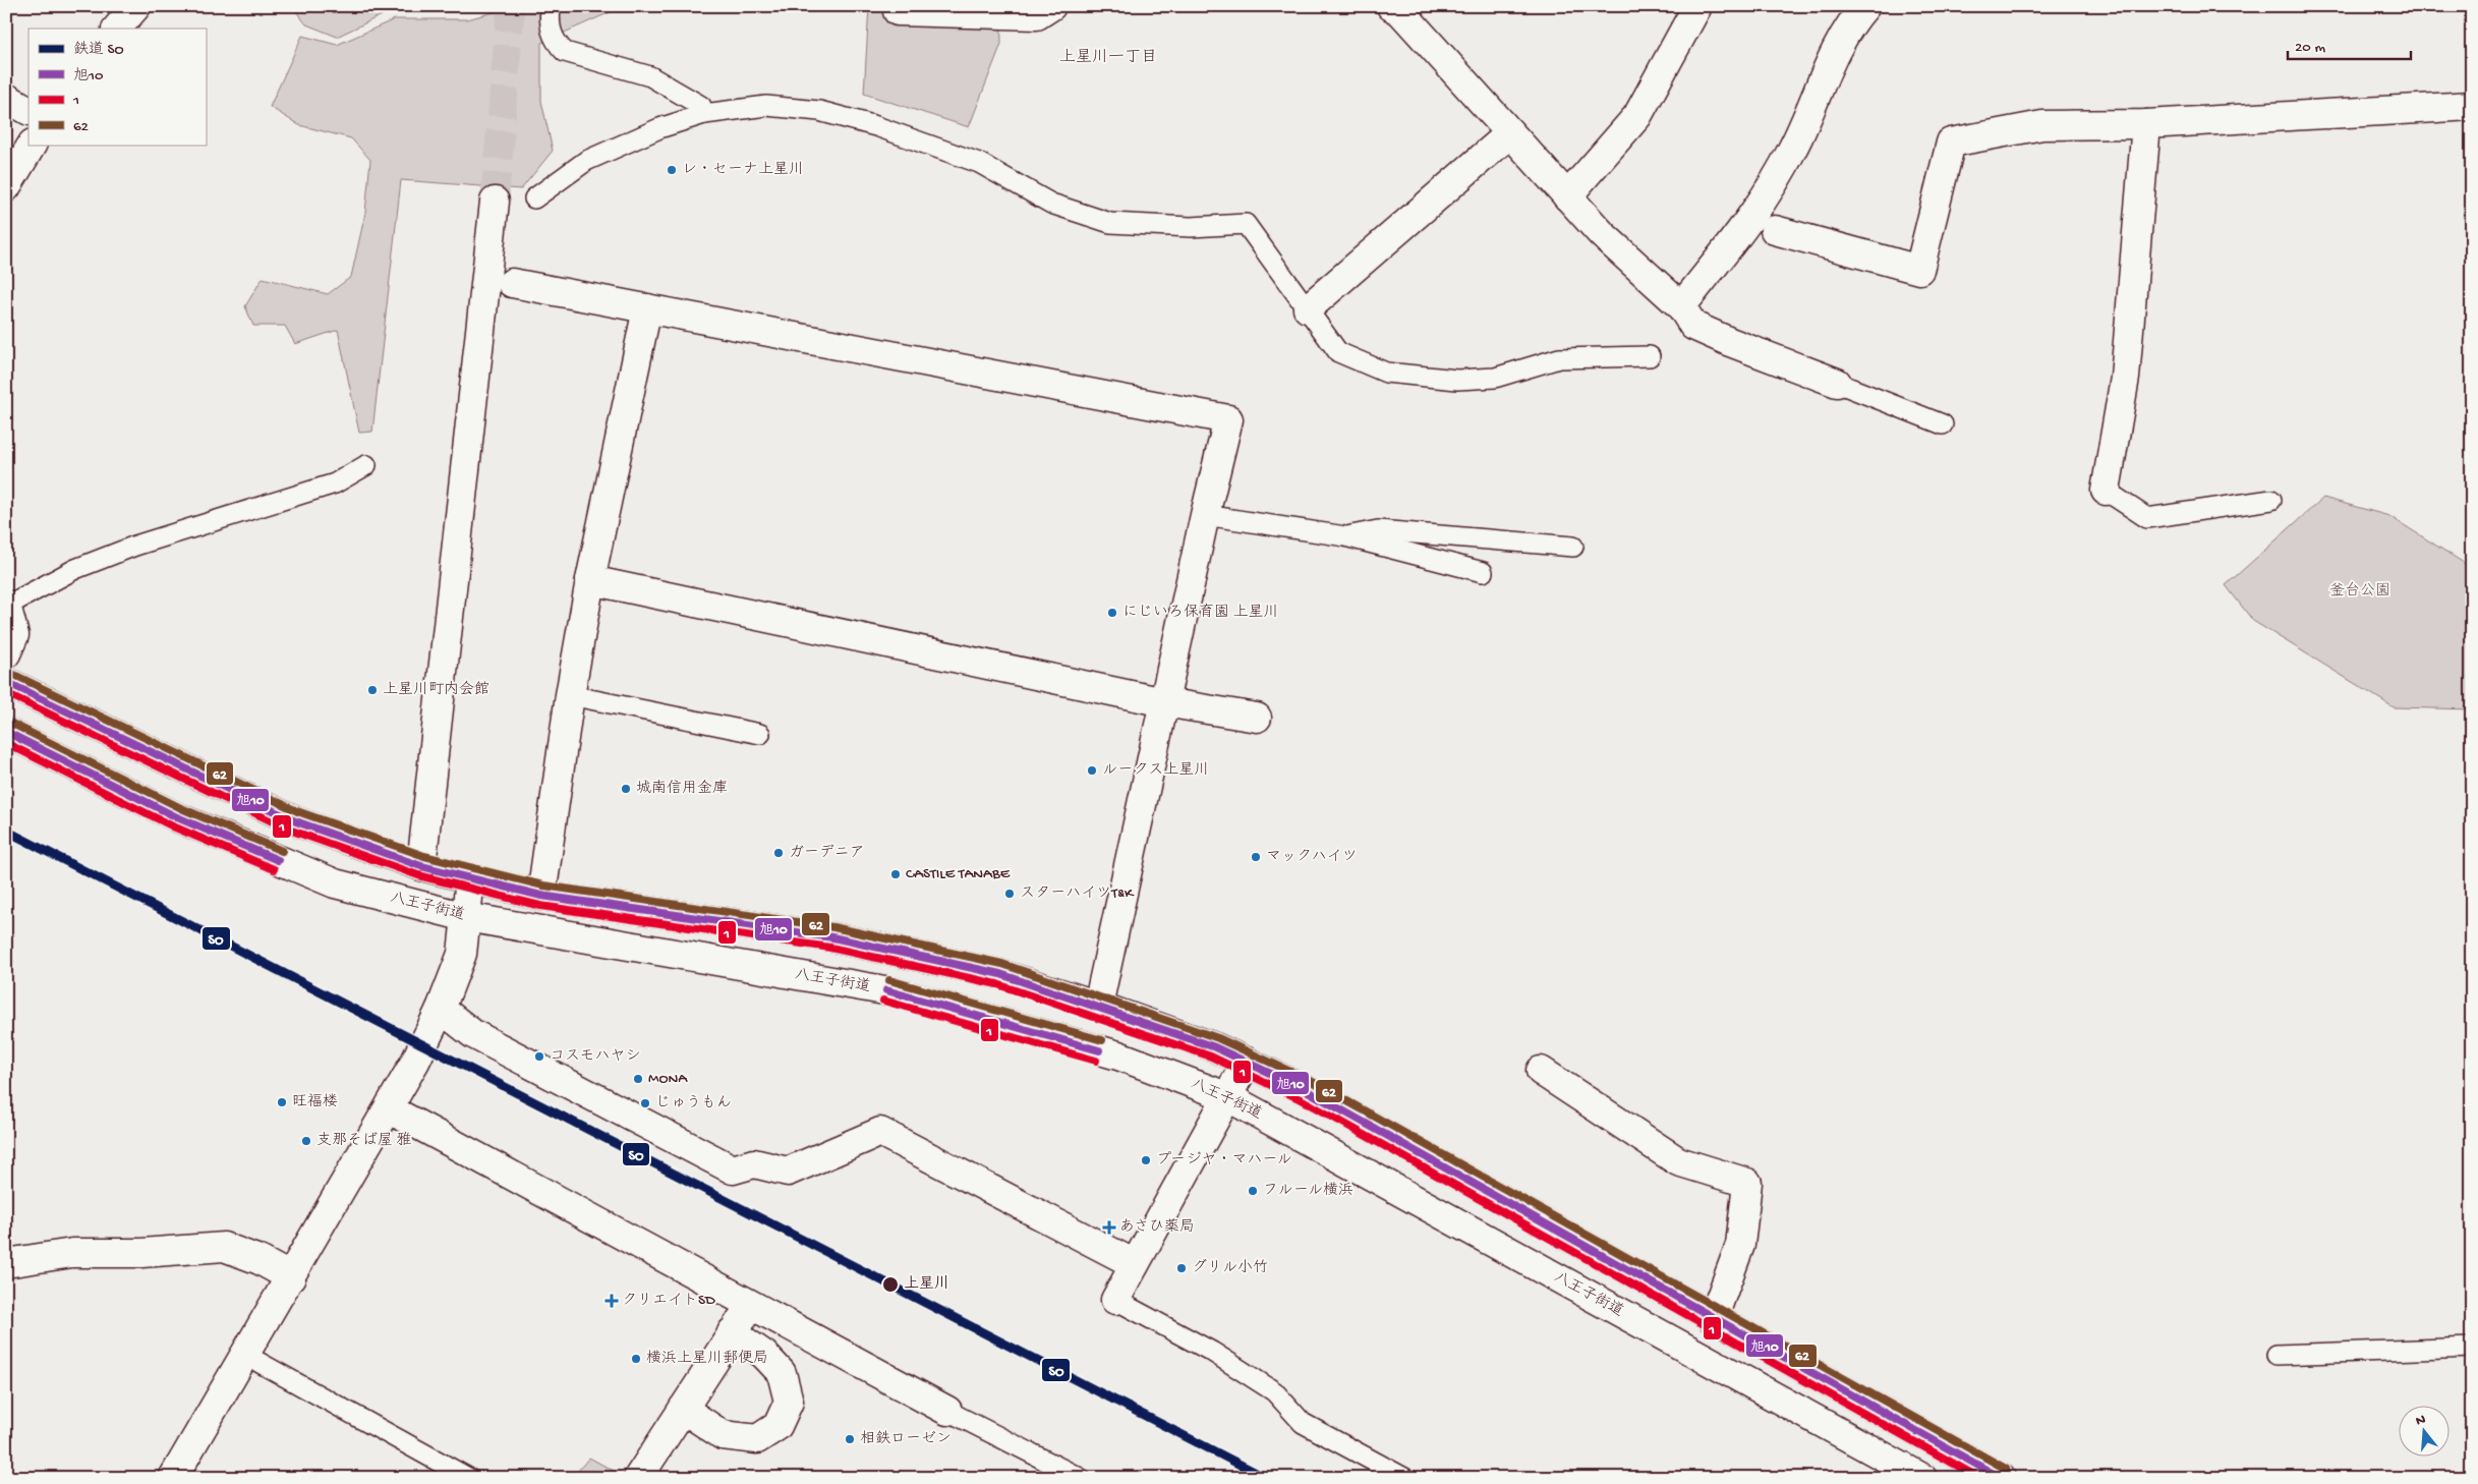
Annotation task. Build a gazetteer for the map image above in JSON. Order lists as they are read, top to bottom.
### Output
{
  "streets": {
    "main road": ["八王子街道"]
  },
  "districts": ["上星川一丁目"],
  "parks": ["釜台公園"],
  "places": {
    "other": [
      "レ・セーナ上星川",
      "にじいろ保育園 上星川",
      "上星川町内会館",
      "ルークス上星川",
      "城南信用金庫",
      "ガーデニア",
      "マックハイツ",
      "CASTILE TANABE",
      "スターハイツT&K",
      "コスモハヤシ",
      "MONA",
      "旺福楼",
      "じゅうもん",
      "支那そば屋 雅",
      "プージヤ・マハール",
      "フルール横浜",
      "グリル小竹",
      "上星川",
      "横浜上星川郵便局",
      "相鉄ローゼン"
    ],
    "health": ["あさひ薬局", "クリエイトSD"]
  },
  "lines": [
    "transit line 62",
    "transit line 旭10",
    "transit line 1",
    "rail line SO"
  ],
  "legend": [
    "鉄道 SO",
    "旭10",
    "1",
    "62"
  ],
  "scale_bar": "20 m",
  "north": "top"
}
